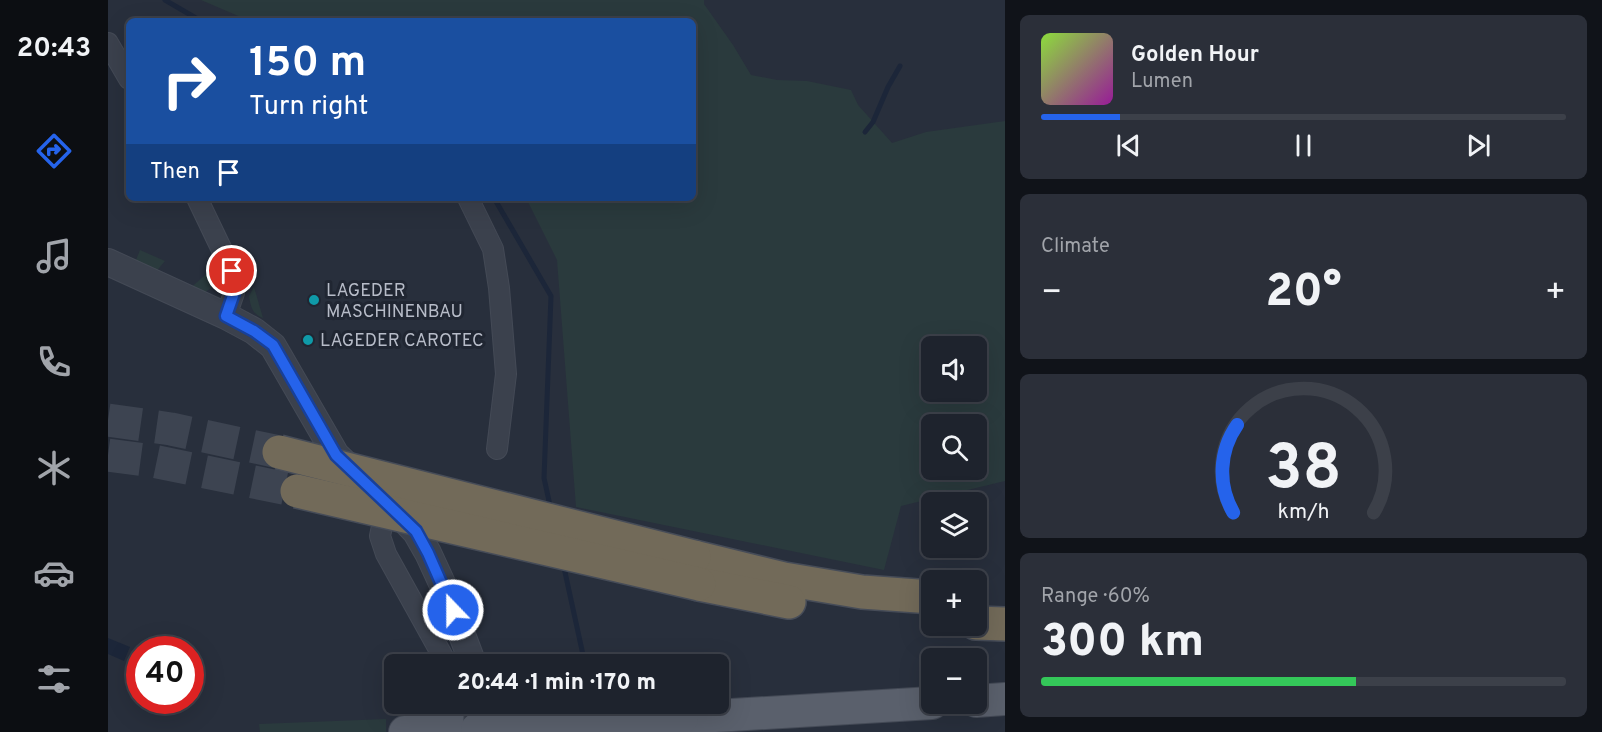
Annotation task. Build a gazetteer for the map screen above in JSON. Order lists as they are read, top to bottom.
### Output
{
  "places": ["LAGEDER MASCHINENBAU", "LAGEDER CAROTEC"],
  "page": {
    "tabs": "20:43",
    "turn": ["150 m", "Turn right"],
    "song": ["Golden Hour", "Lumen"],
    "then": "Then",
    "tile": [
      "Climate",
      ["Range · 60%", "300 km"]
    ],
    "heat": ["−", "20°", "+"],
    "map_buttons": ["+", "−"],
    "limit": "40",
    "trip": "20:44 · 1 min · 170 m",
    "gauge": ["38", "km/h"]
  }
}
